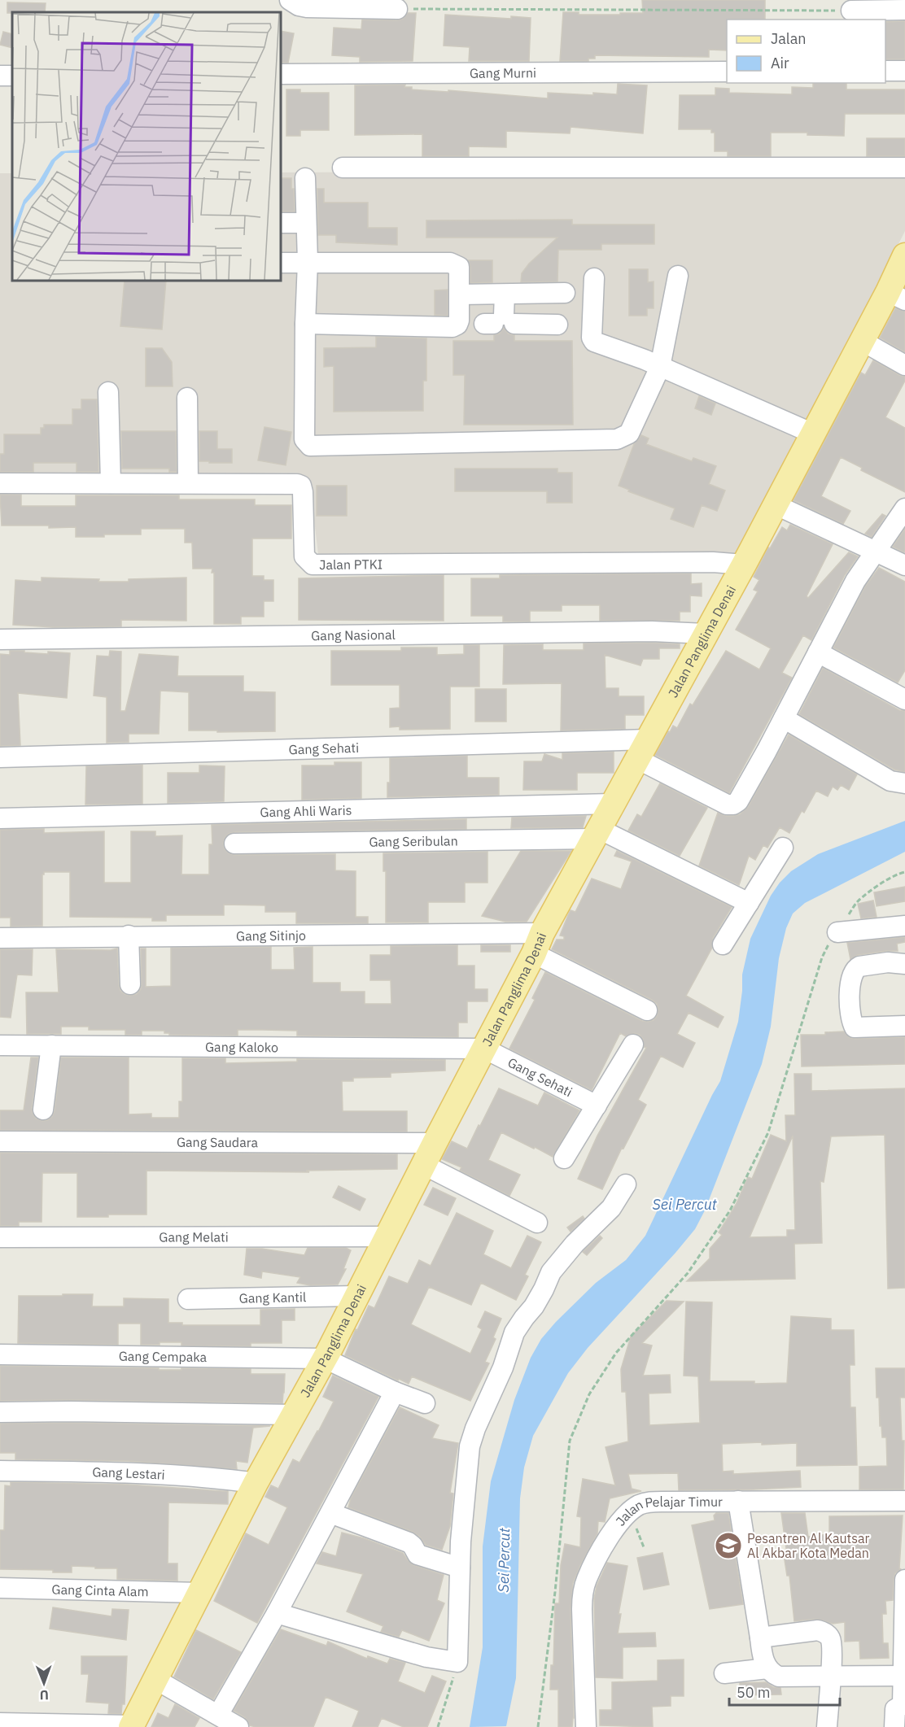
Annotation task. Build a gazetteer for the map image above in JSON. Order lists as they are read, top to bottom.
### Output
{
  "streets": {
    "main road": ["Jalan Panglima Denai"],
    "street": [
      "Gang Murni",
      "Jalan PTKI",
      "Gang Nasional",
      "Gang Sehati",
      "Gang Ahli Waris",
      "Gang Seribulan",
      "Gang Sitinjo",
      "Gang Kaloko",
      "Gang Saudara",
      "Gang Melati",
      "Gang Kantil",
      "Gang Cempaka",
      "Gang Lestari",
      "Jalan Pelajar Timur",
      "Gang Cinta Alam"
    ]
  },
  "crossings": [
    ["Jalan PTKI", "Jalan Panglima Denai"],
    ["Gang Nasional", "Jalan Panglima Denai"],
    ["Jalan Panglima Denai", "Gang Sehati"],
    ["Jalan Panglima Denai", "Gang Ahli Waris"],
    ["Jalan Panglima Denai", "Gang Seribulan"],
    ["Jalan Panglima Denai", "Gang Sitinjo"],
    ["Jalan Panglima Denai", "Gang Kaloko"],
    ["Jalan Panglima Denai", "Gang Saudara"],
    ["Jalan Panglima Denai", "Gang Melati"],
    ["Jalan Panglima Denai", "Gang Kantil"],
    ["Jalan Panglima Denai", "Gang Cempaka"],
    ["Jalan Panglima Denai", "Gang Lestari"],
    ["Jalan Panglima Denai", "Gang Cinta Alam"],
    ["Gang Sehati", "Gang Kaloko"]
  ],
  "water": ["Sei Percut"],
  "places": {
    "school or university": ["Pesantren Al Kautsar Al Akbar Kota Medan"]
  },
  "legend": ["Jalan", "Air"],
  "scale_bar": "50 m",
  "north": "bottom"
}
